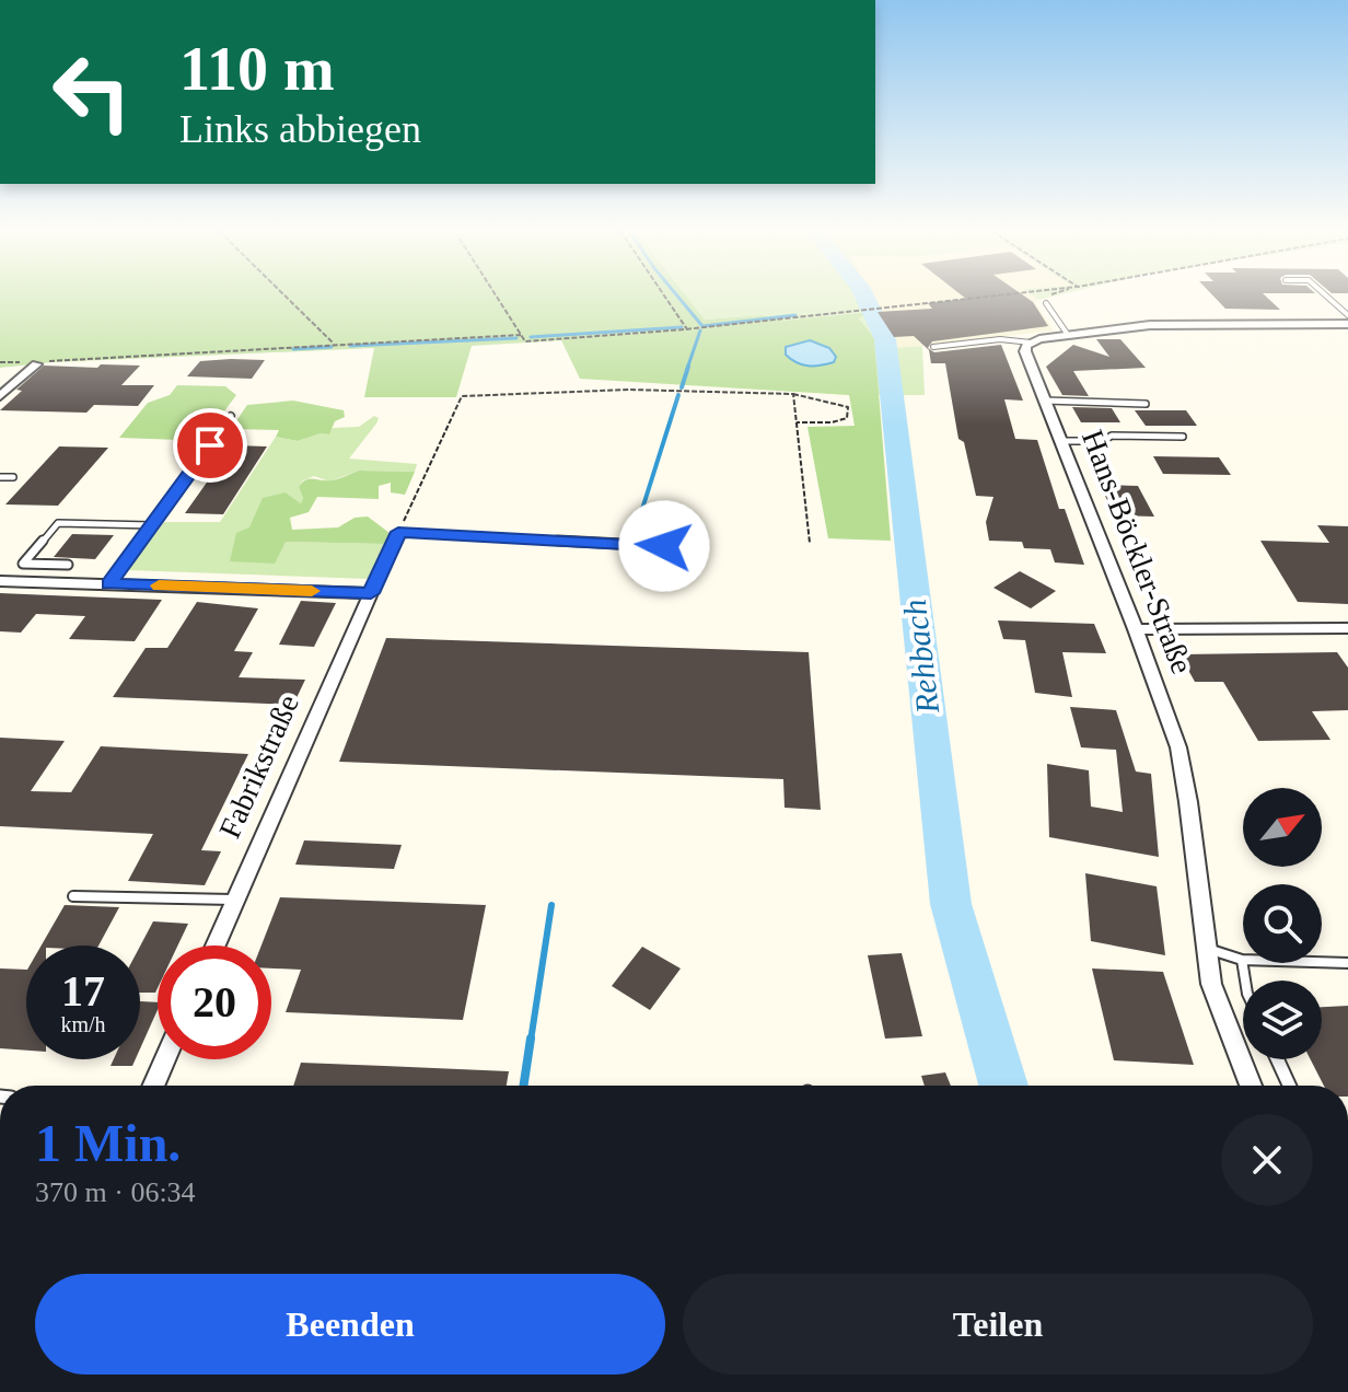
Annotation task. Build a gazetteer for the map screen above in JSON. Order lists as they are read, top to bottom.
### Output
{
  "streets": {
    "street": ["Hans-Böckler-Straße", "Fabrikstraße"]
  },
  "water": ["Rehbach"],
  "north": "top right",
  "page": {
    "turn": ["110 m", "Links abbiegen"],
    "speed": "17 km/h",
    "limit": "20",
    "heading": ["1 Min.", "370 m · 06:34"],
    "buttons": ["Beenden", "Teilen"]
  }
}
